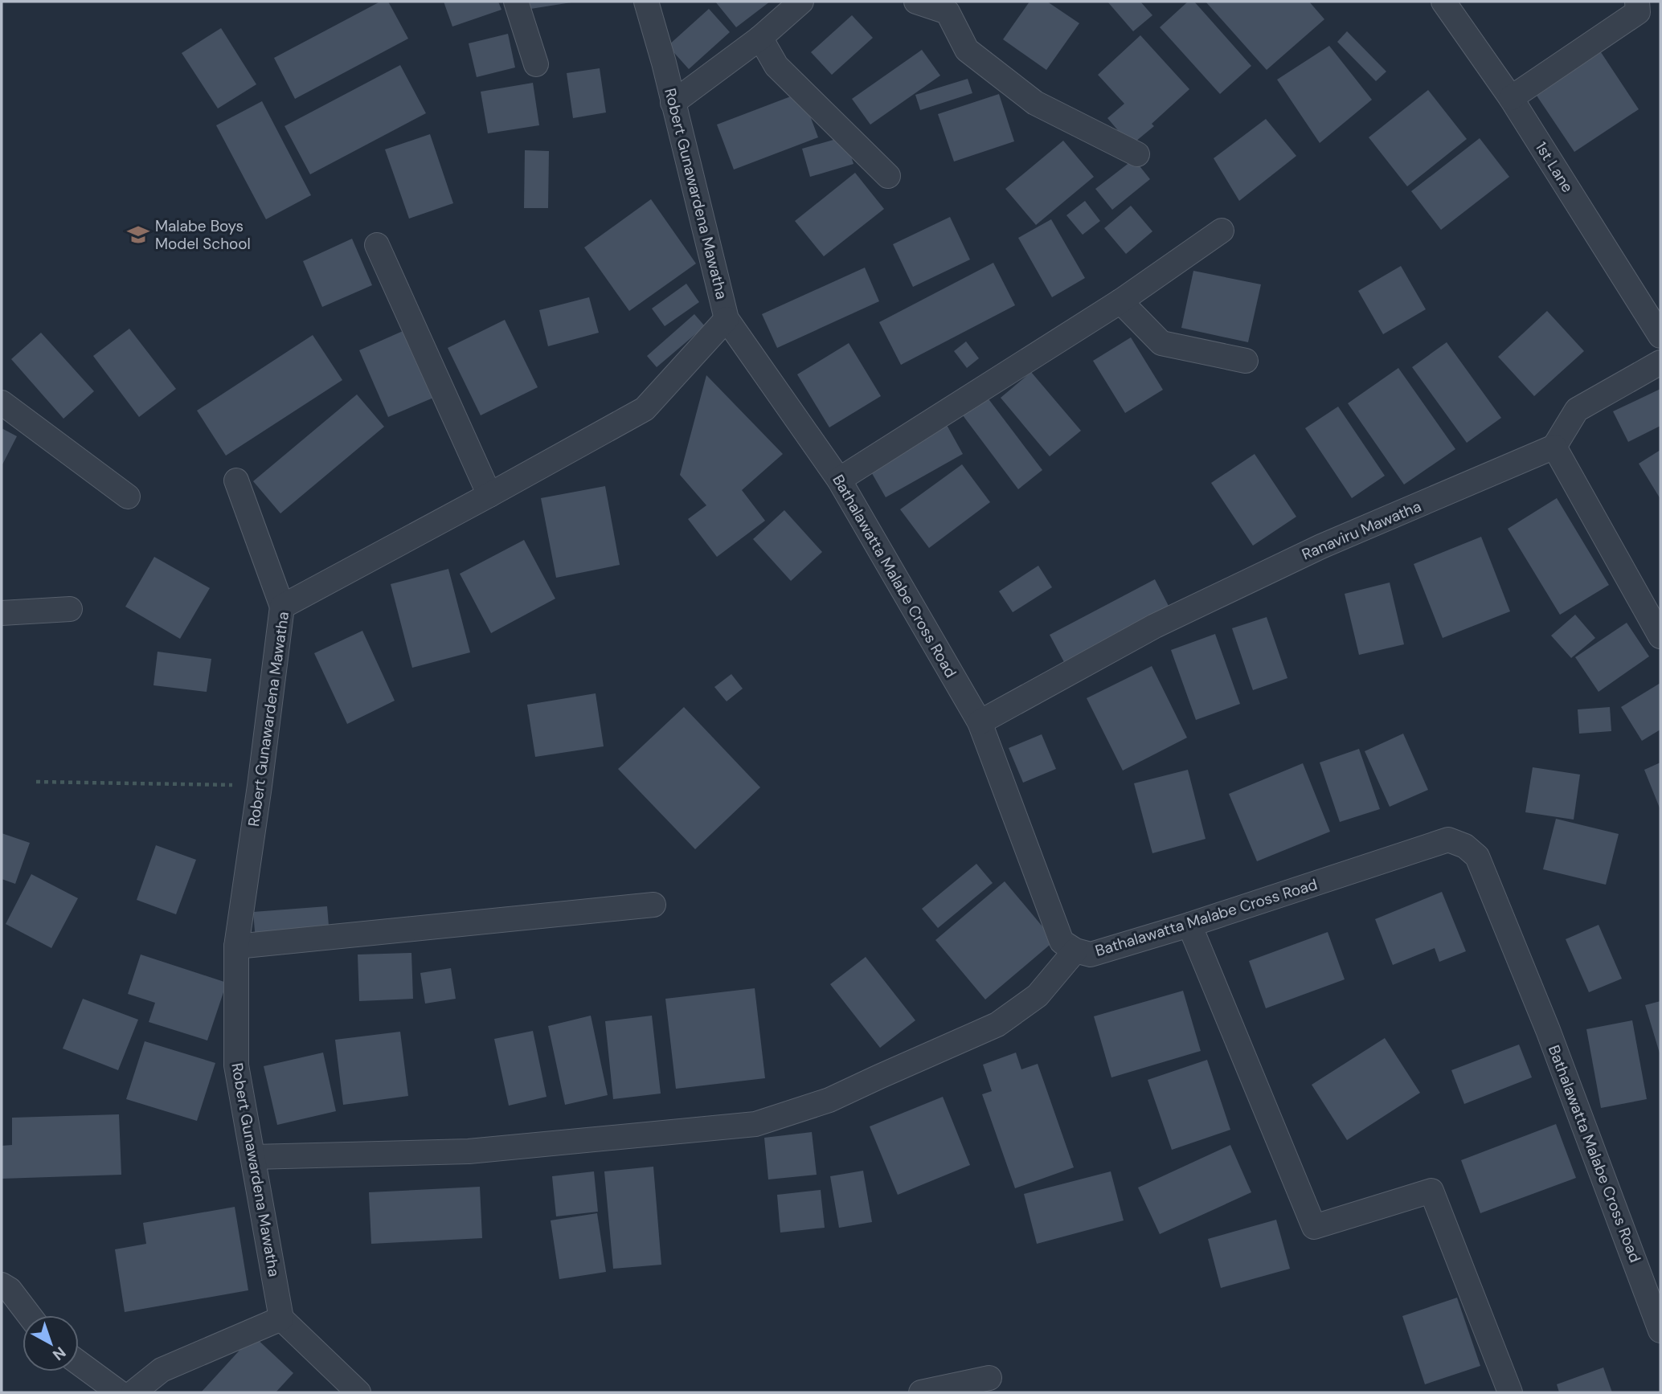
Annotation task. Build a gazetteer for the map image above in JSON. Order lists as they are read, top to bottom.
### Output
{
  "streets": {
    "street": [
      "1st Lane",
      "Robert Gunawardena Mawatha",
      "Ranaviru Mawatha",
      "Bathalawatta Malabe Cross Road"
    ]
  },
  "crossings": [
    ["Robert Gunawardena Mawatha", "Bathalawatta Malabe Cross Road"],
    ["Ranaviru Mawatha", "Bathalawatta Malabe Cross Road"]
  ],
  "places": {
    "school or university": ["Malabe Boys Model School"]
  },
  "north": "bottom right"
}
